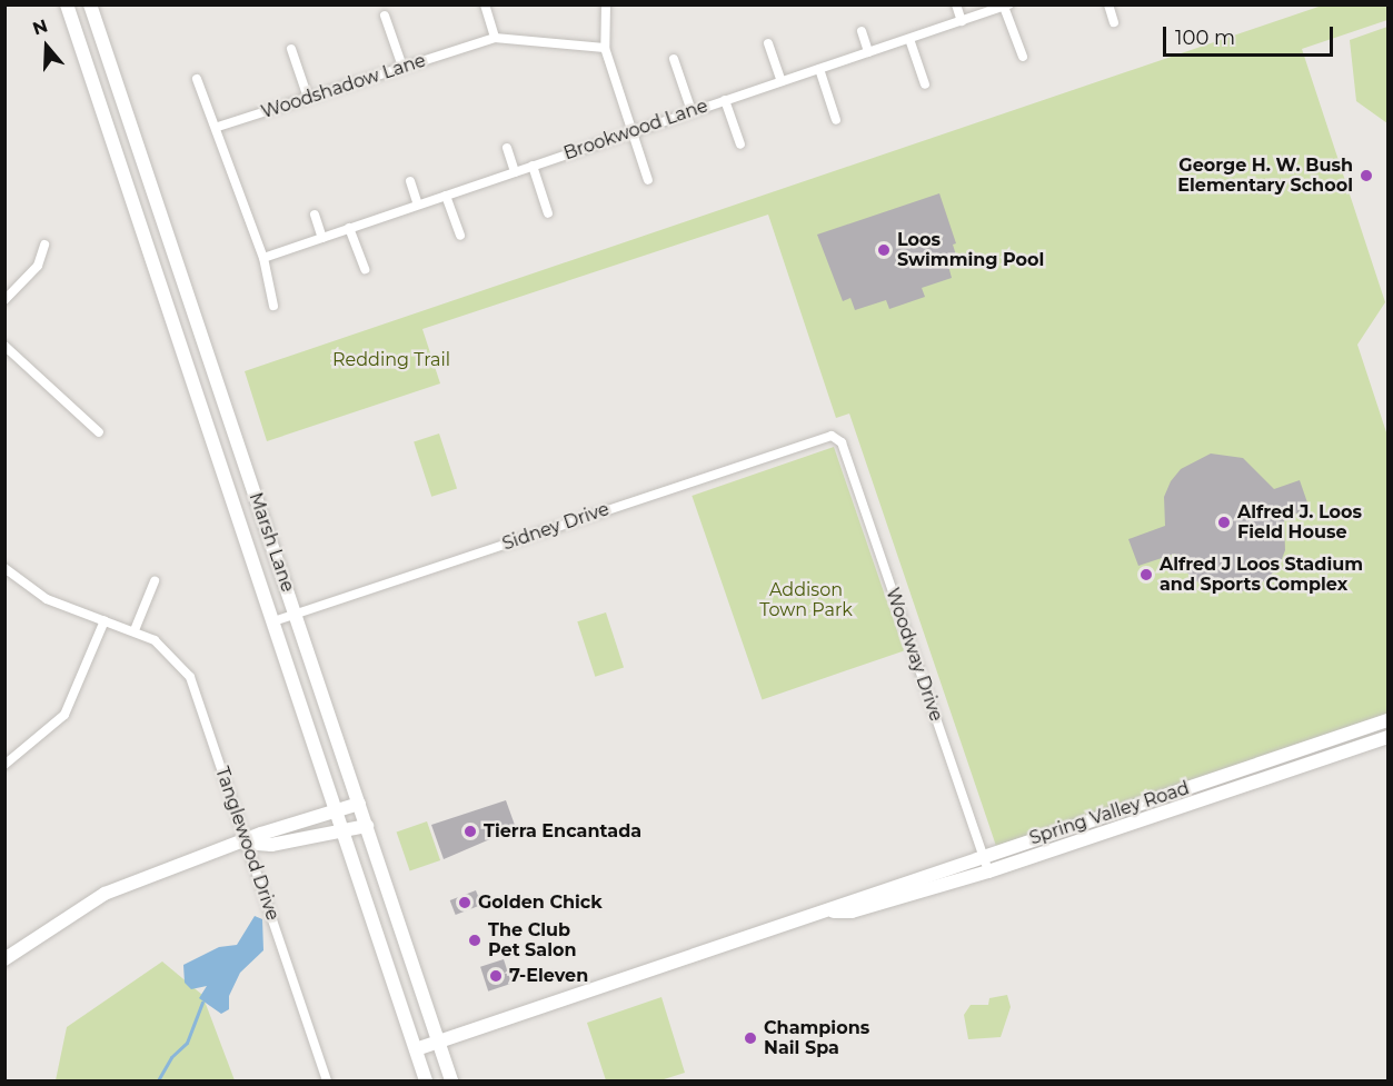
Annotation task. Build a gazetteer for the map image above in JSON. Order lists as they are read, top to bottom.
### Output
{
  "streets": {
    "main road": ["Marsh Lane", "Spring Valley Road"],
    "street": [
      "Woodshadow Lane",
      "Brookwood Lane",
      "Sidney Drive",
      "Woodway Drive",
      "Tanglewood Drive"
    ]
  },
  "crossings": [
    ["Sidney Drive", "Marsh Lane"],
    ["Sidney Drive", "Woodway Drive"],
    ["Marsh Lane", "Spring Valley Road"],
    ["Woodway Drive", "Spring Valley Road"]
  ],
  "parks": ["Redding Trail", "Addison Town Park"],
  "places": [
    "George H. W. Bush Elementary School",
    "Loos Swimming Pool",
    "Alfred J. Loos Field House",
    "Alfred J Loos Stadium and Sports Complex",
    "Tierra Encantada",
    "Golden Chick",
    "The Club Pet Salon",
    "7-Eleven",
    "Champions Nail Spa"
  ],
  "scale_bar": "100 m",
  "north": "top"
}
